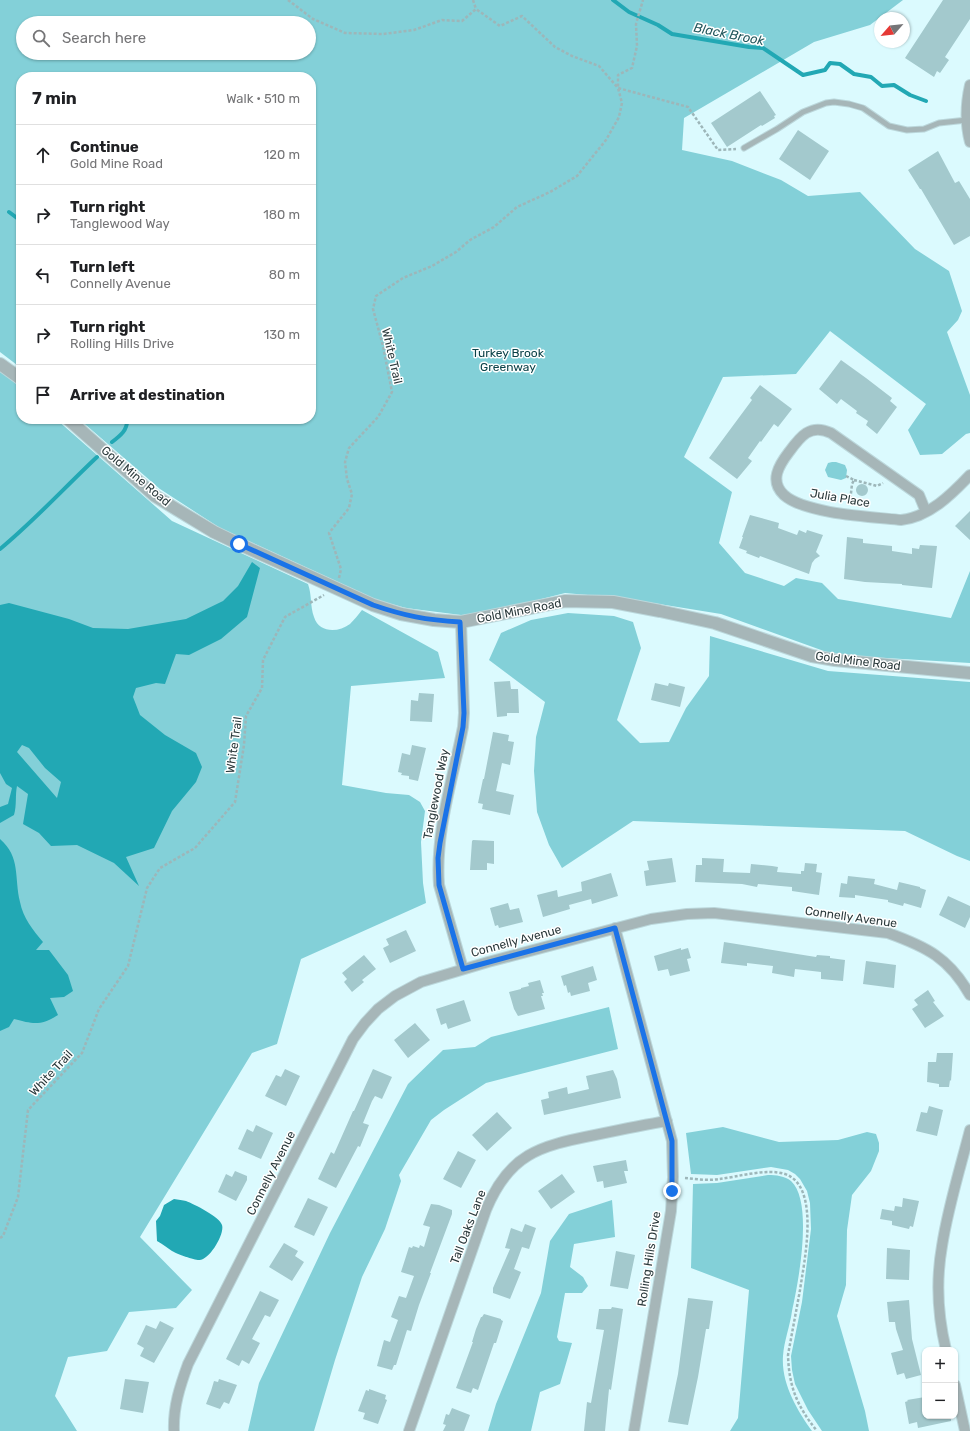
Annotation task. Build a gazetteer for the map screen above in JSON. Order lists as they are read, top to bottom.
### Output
{
  "streets": {
    "street": [
      "Gold Mine Road",
      "Julia Place",
      "Tanglewood Way",
      "Connelly Avenue",
      "Tall Oaks Lane",
      "Rolling Hills Drive"
    ],
    "path": ["White Trail"]
  },
  "crossings": [
    ["White Trail", "Gold Mine Road"],
    ["Gold Mine Road", "Tanglewood Way"],
    ["Tanglewood Way", "Connelly Avenue"],
    ["Connelly Avenue", "Rolling Hills Drive"],
    ["Tall Oaks Lane", "Rolling Hills Drive"]
  ],
  "water": ["Black Brook"],
  "parks": ["Turkey Brook Greenway"],
  "north": "bottom left",
  "page": {
    "search": "Search here",
    "heading": ["7 min", "Walk · 510 m"],
    "list": [
      ["Continue", "Gold Mine Road", "120 m"],
      ["Turn right", "Tanglewood Way", "180 m"],
      ["Turn left", "Connelly Avenue", "80 m"],
      ["Turn right", "Rolling Hills Drive", "130 m"],
      "Arrive at destination"
    ],
    "map_buttons": ["+", "−"]
  }
}
